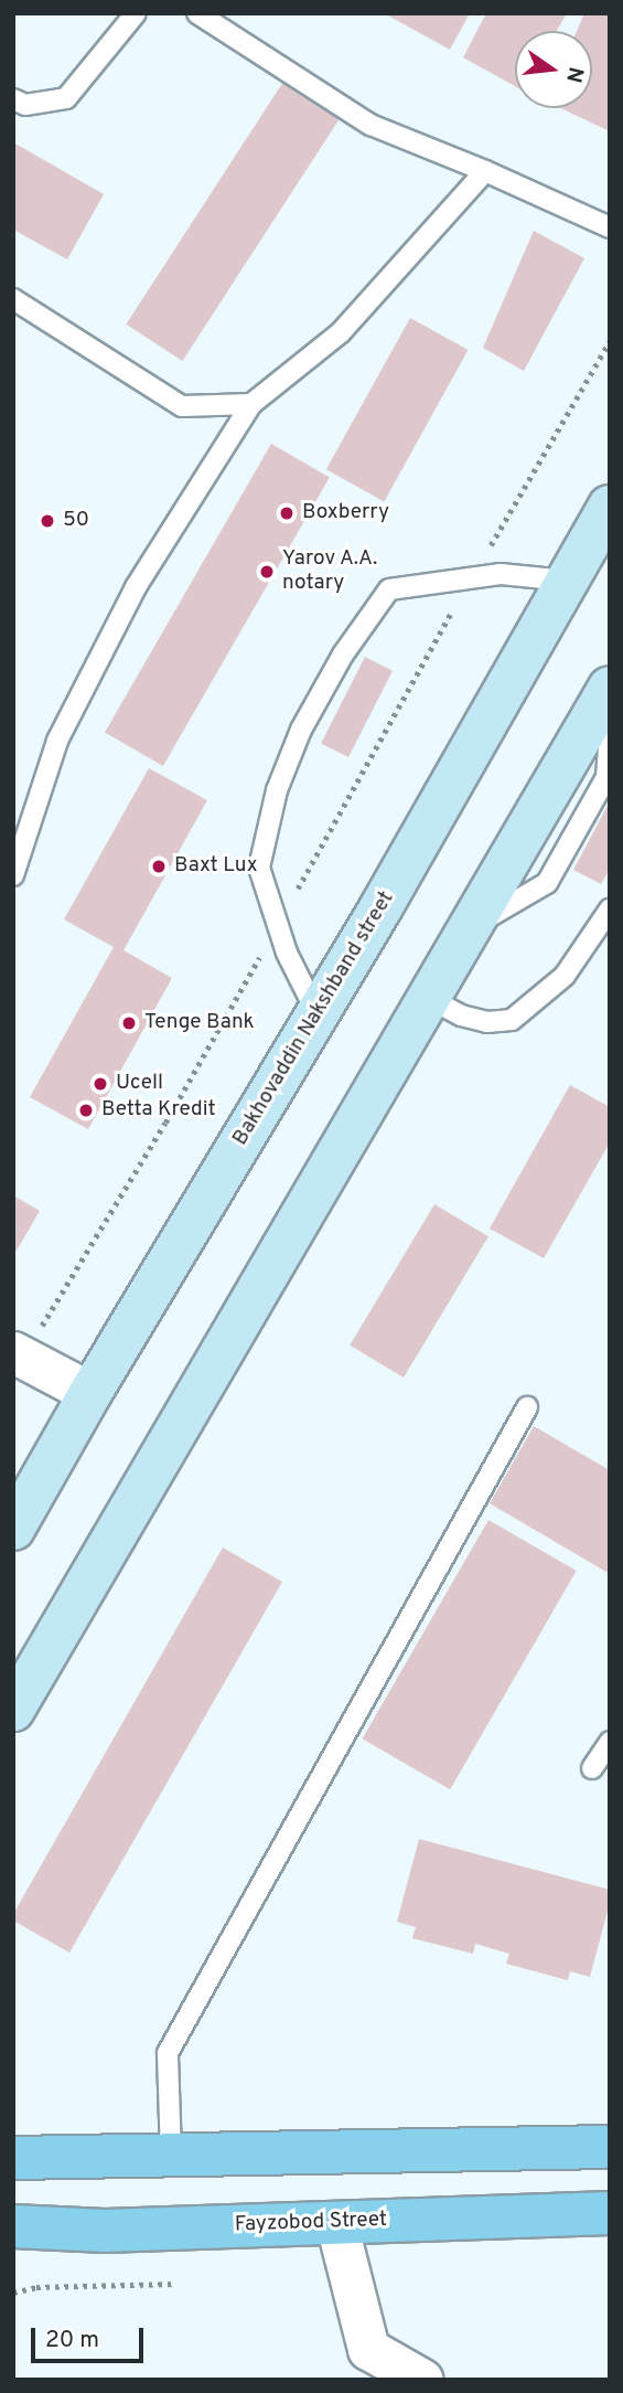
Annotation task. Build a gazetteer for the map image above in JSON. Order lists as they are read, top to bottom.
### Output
{
  "streets": {
    "main road": ["Bakhovaddin Nakshband street", "Fayzobod Street"]
  },
  "places": [
    "Boxberry",
    "50",
    "Yarov A.A. notary",
    "Baxt Lux",
    "Tenge Bank",
    "Ucell",
    "Betta Kredit"
  ],
  "scale_bar": "20 m",
  "north": "right"
}
